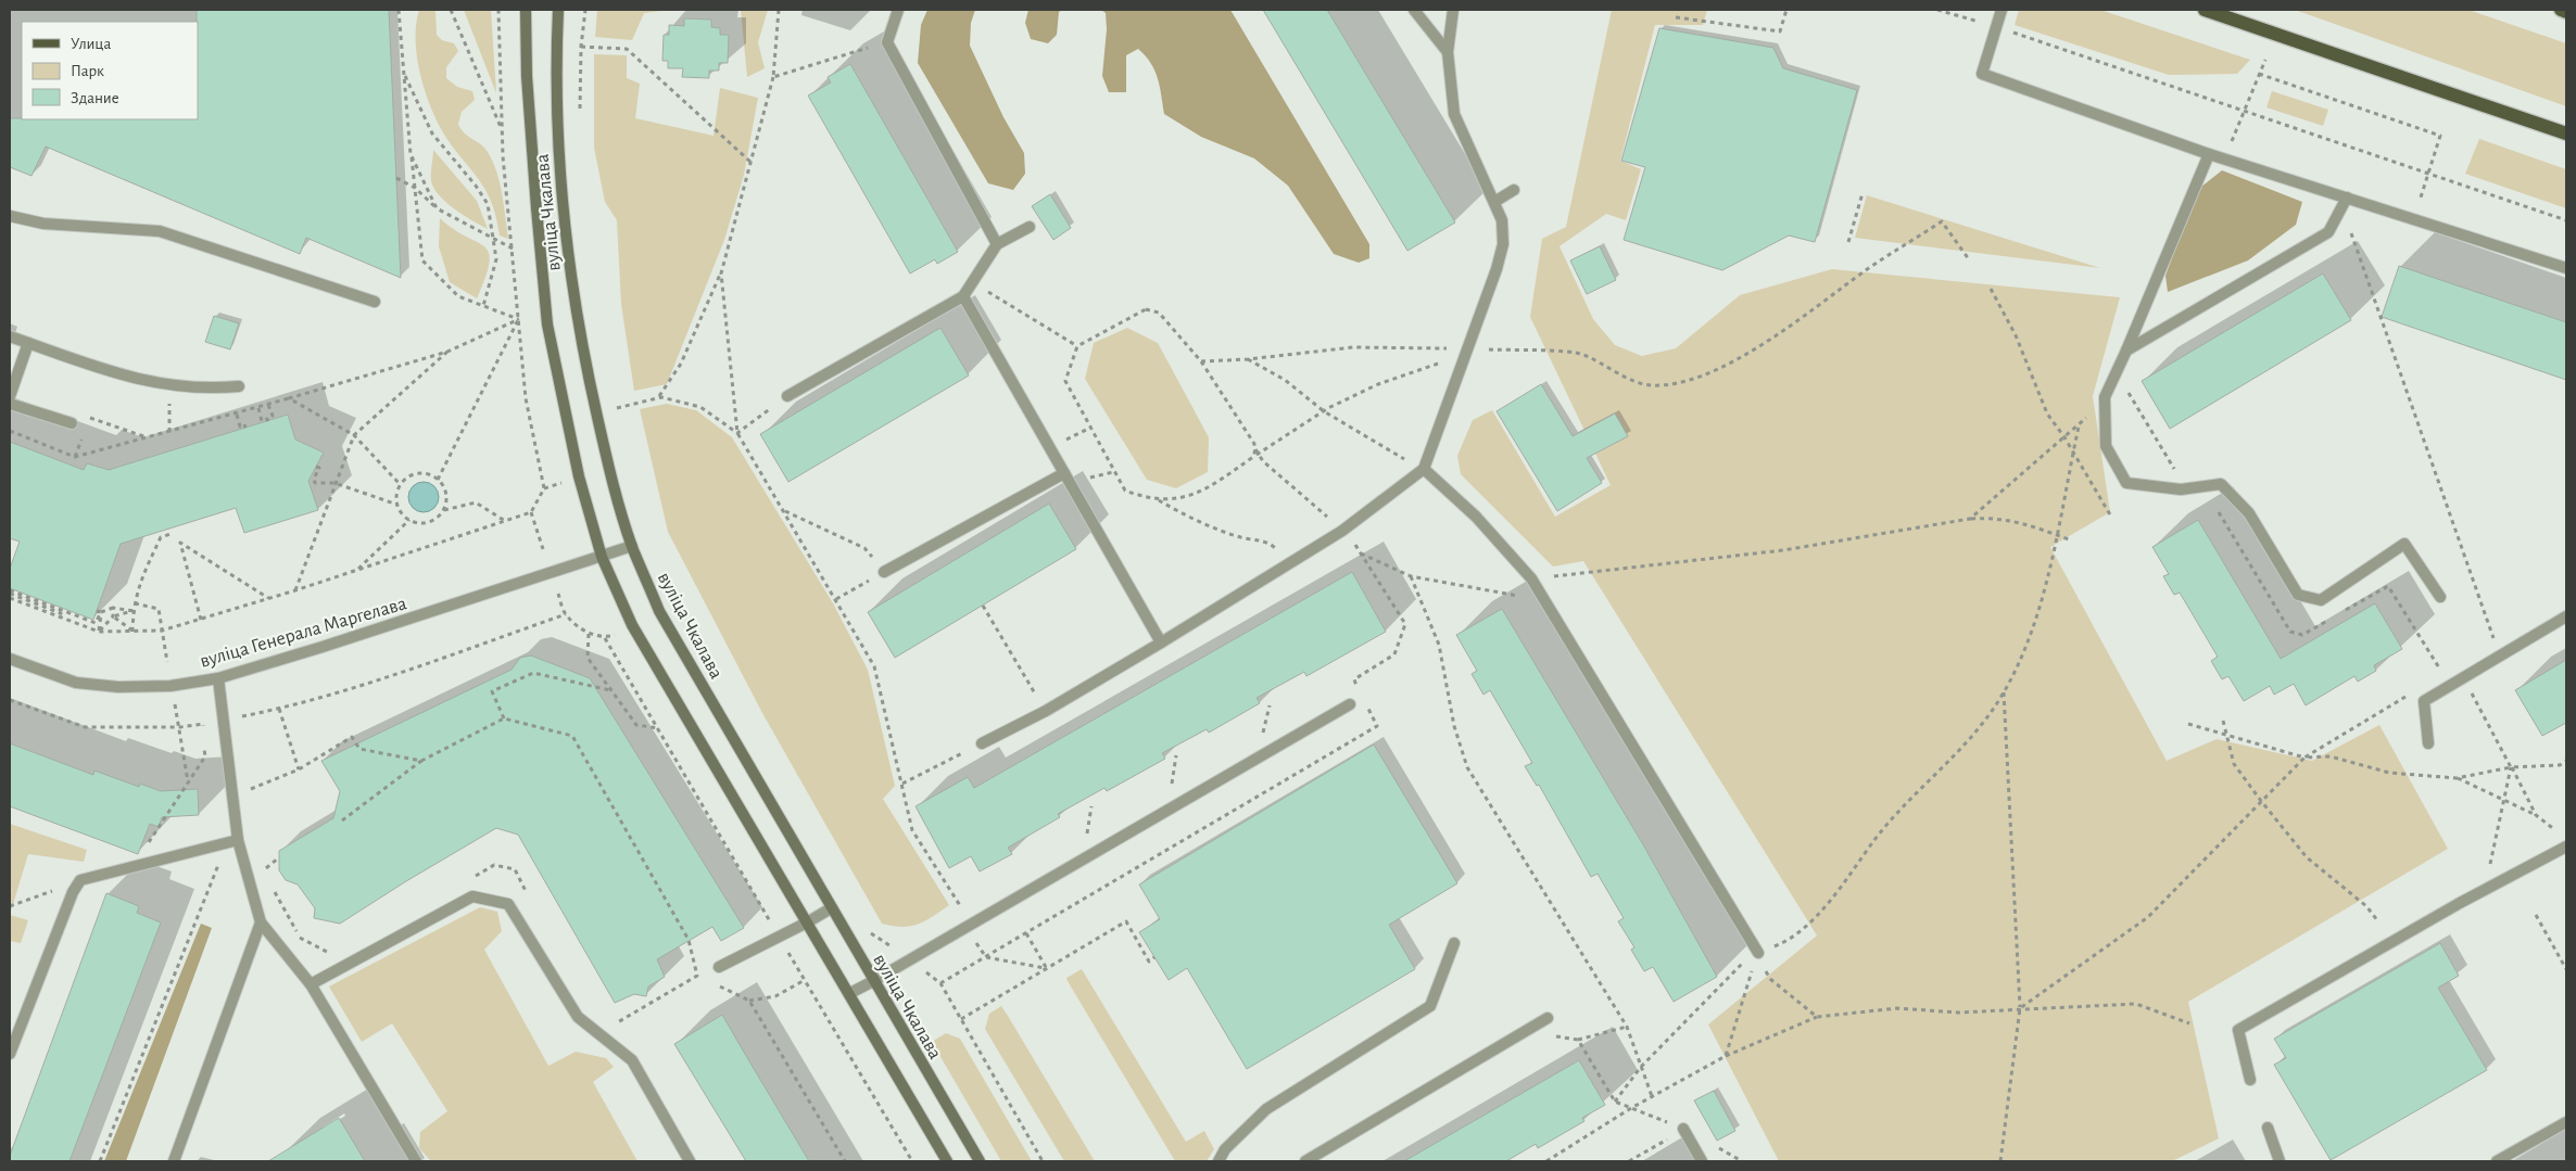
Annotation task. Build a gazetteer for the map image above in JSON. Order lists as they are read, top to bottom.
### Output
{
  "streets": {
    "main road": ["вуліца Чкалава"],
    "street": ["вуліца Генерала Маргелава"]
  },
  "crossings": [
    ["вуліца Чкалава", "вуліца Генерала Маргелава"]
  ],
  "legend": ["Улица", "Парк", "Здание"]
}
